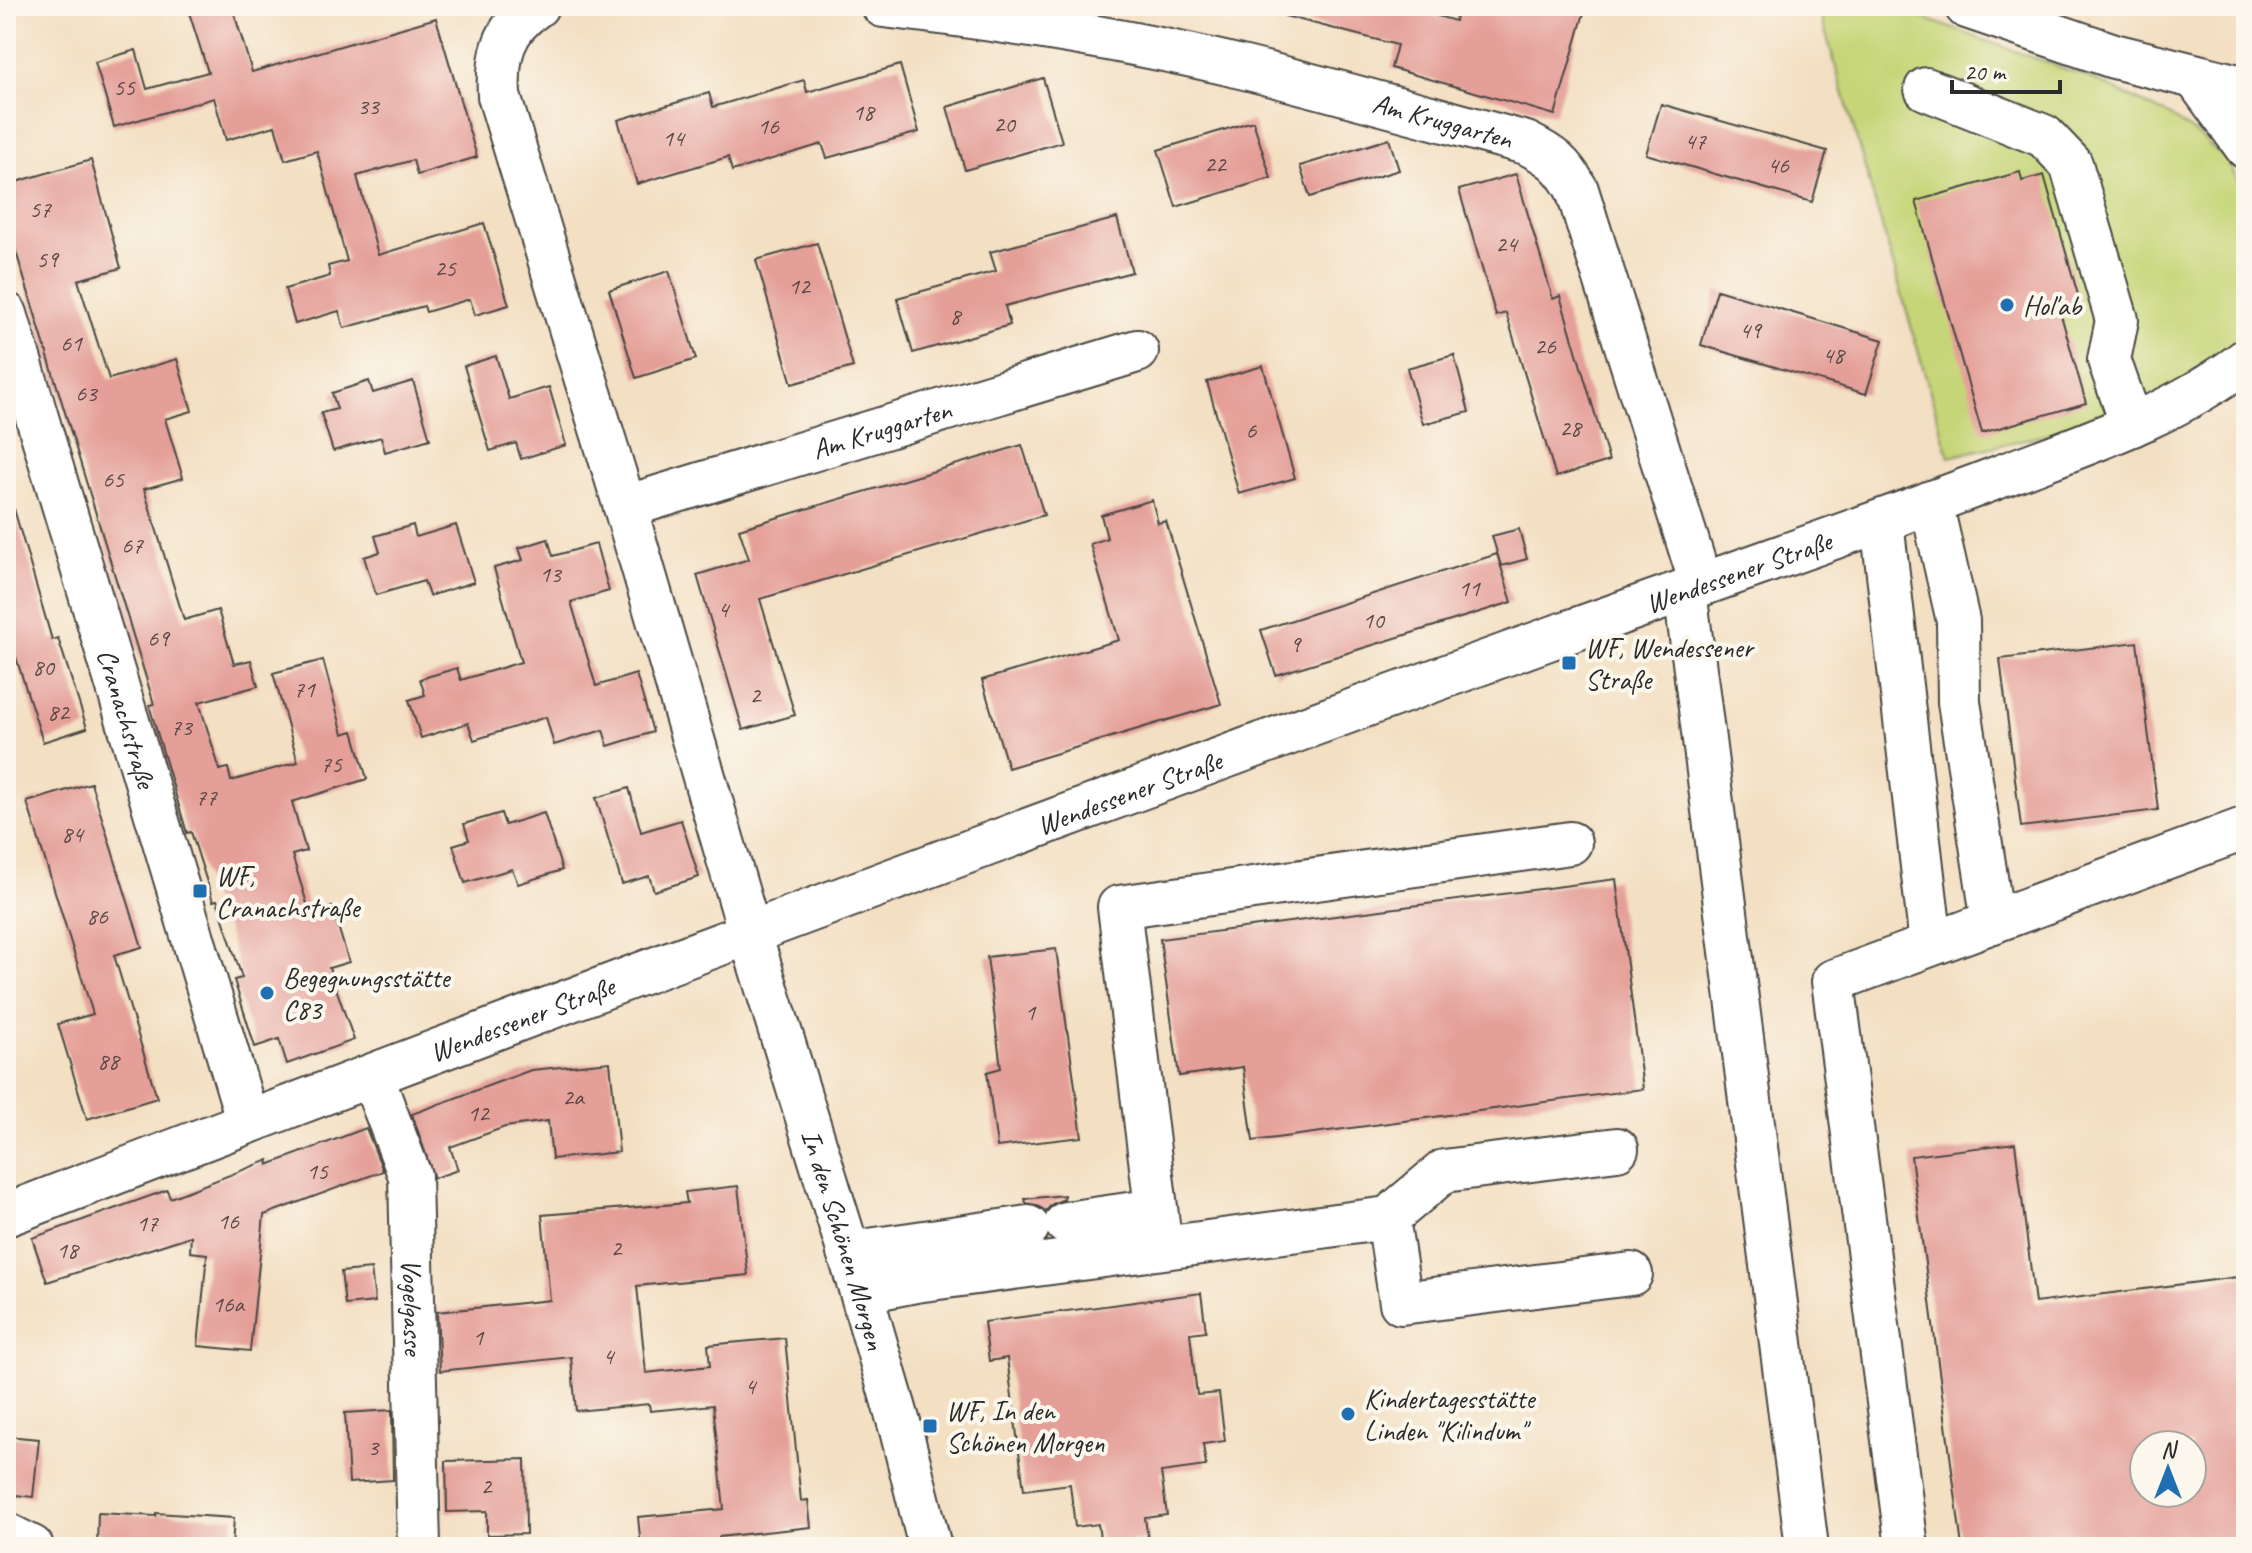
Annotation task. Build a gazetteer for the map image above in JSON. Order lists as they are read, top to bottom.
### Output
{
  "streets": {
    "street": [
      "Am Kruggarten",
      "Wendessener Straße",
      "Cranachstraße",
      "In den Schönen Morgen",
      "Vogelgasse"
    ]
  },
  "crossings": [
    ["Am Kruggarten", "Wendessener Straße"],
    ["Wendessener Straße", "Cranachstraße"],
    ["Wendessener Straße", "In den Schönen Morgen"],
    ["Wendessener Straße", "Vogelgasse"]
  ],
  "places": {
    "other": ["Hol'ab", "Begegnungsstätte C83", "Kindertagesstätte Linden \"Kilindum\""],
    "transit": ["WF, Wendessener Straße", "WF, Cranachstraße", "WF, In den Schönen Morgen"]
  },
  "house_numbers": [
    "55",
    "33",
    "18",
    "20",
    "16",
    "14",
    "47",
    "22",
    "46",
    "57",
    "24",
    "59",
    "25",
    "12",
    "8",
    "49",
    "61",
    "26",
    "48",
    "63",
    "28",
    "6",
    "65",
    "67",
    "13",
    "11",
    "4",
    "10",
    "69",
    "9",
    "80",
    "71",
    "2",
    "82",
    "73",
    "75",
    "77",
    "84",
    "86",
    "1",
    "88",
    "2a",
    "12",
    "15",
    "16",
    "17",
    "2",
    "18",
    "16a",
    "1",
    "4",
    "4",
    "3",
    "2"
  ],
  "scale_bar": "20 m",
  "north": "top"
}
